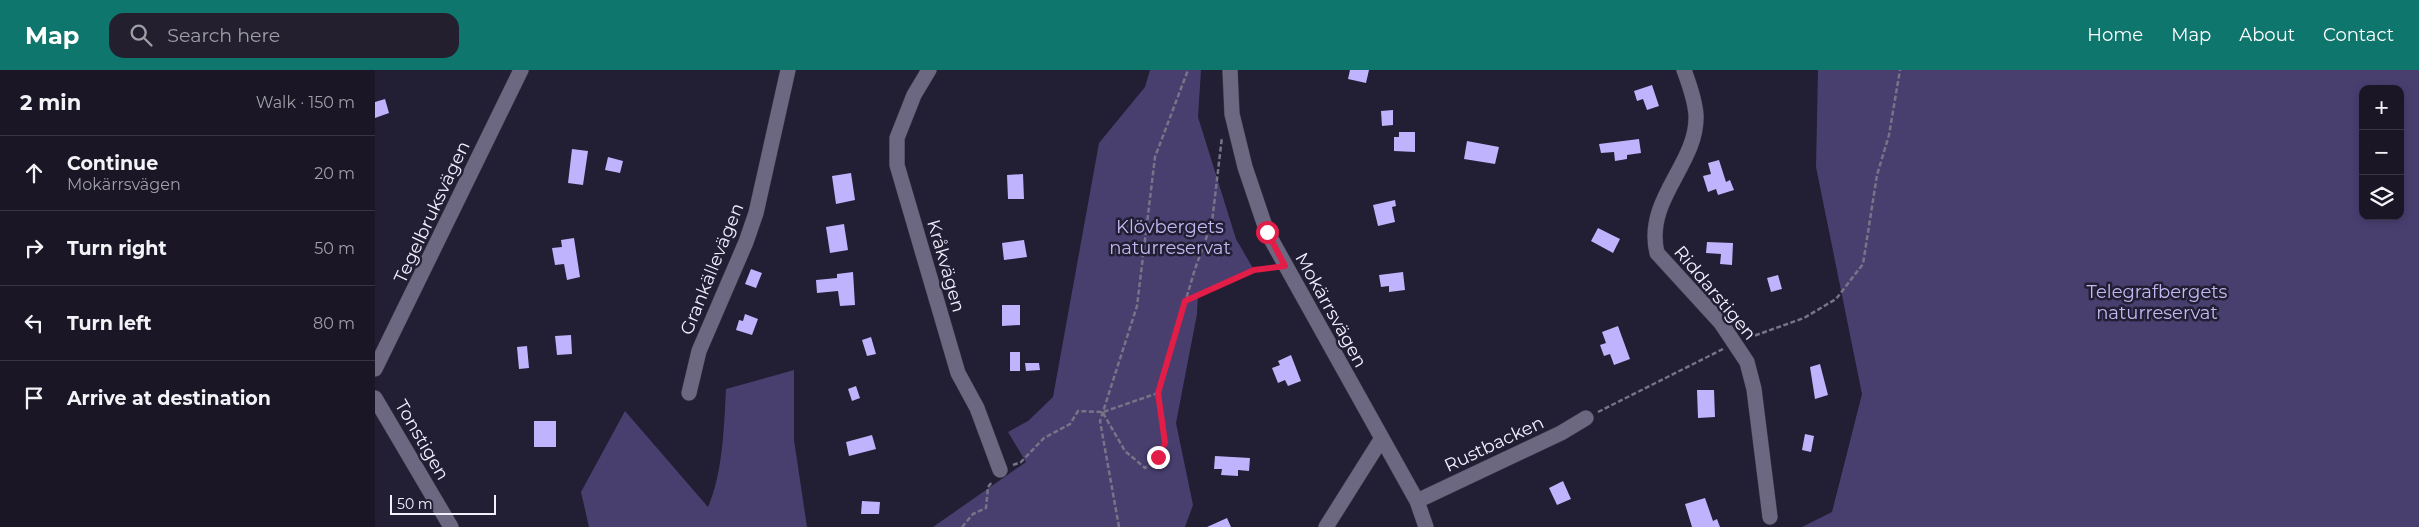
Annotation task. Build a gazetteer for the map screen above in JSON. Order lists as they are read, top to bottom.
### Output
{
  "streets": {
    "street": [
      "Tegelbruksvägen",
      "Kråkvägen",
      "Grankällevägen",
      "Riddarstigen",
      "Mokärrsvägen",
      "Tonstigen",
      "Rustbacken"
    ]
  },
  "crossings": [
    ["Mokärrsvägen", "Rustbacken"]
  ],
  "parks": ["Klövbergets naturreservat", "Telegrafbergets naturreservat"],
  "scale_bar": "50 m",
  "page": {
    "header": "Map",
    "search": "Search here",
    "nav": [
      "Home",
      "Map",
      "About",
      "Contact"
    ],
    "heading": ["2 min", "Walk · 150 m"],
    "map_buttons": ["+", "−"],
    "list": [
      ["Continue", "Mokärrsvägen", "20 m"],
      ["Turn right", "50 m"],
      ["Turn left", "80 m"],
      "Arrive at destination"
    ],
    "scale": "50 m"
  }
}
